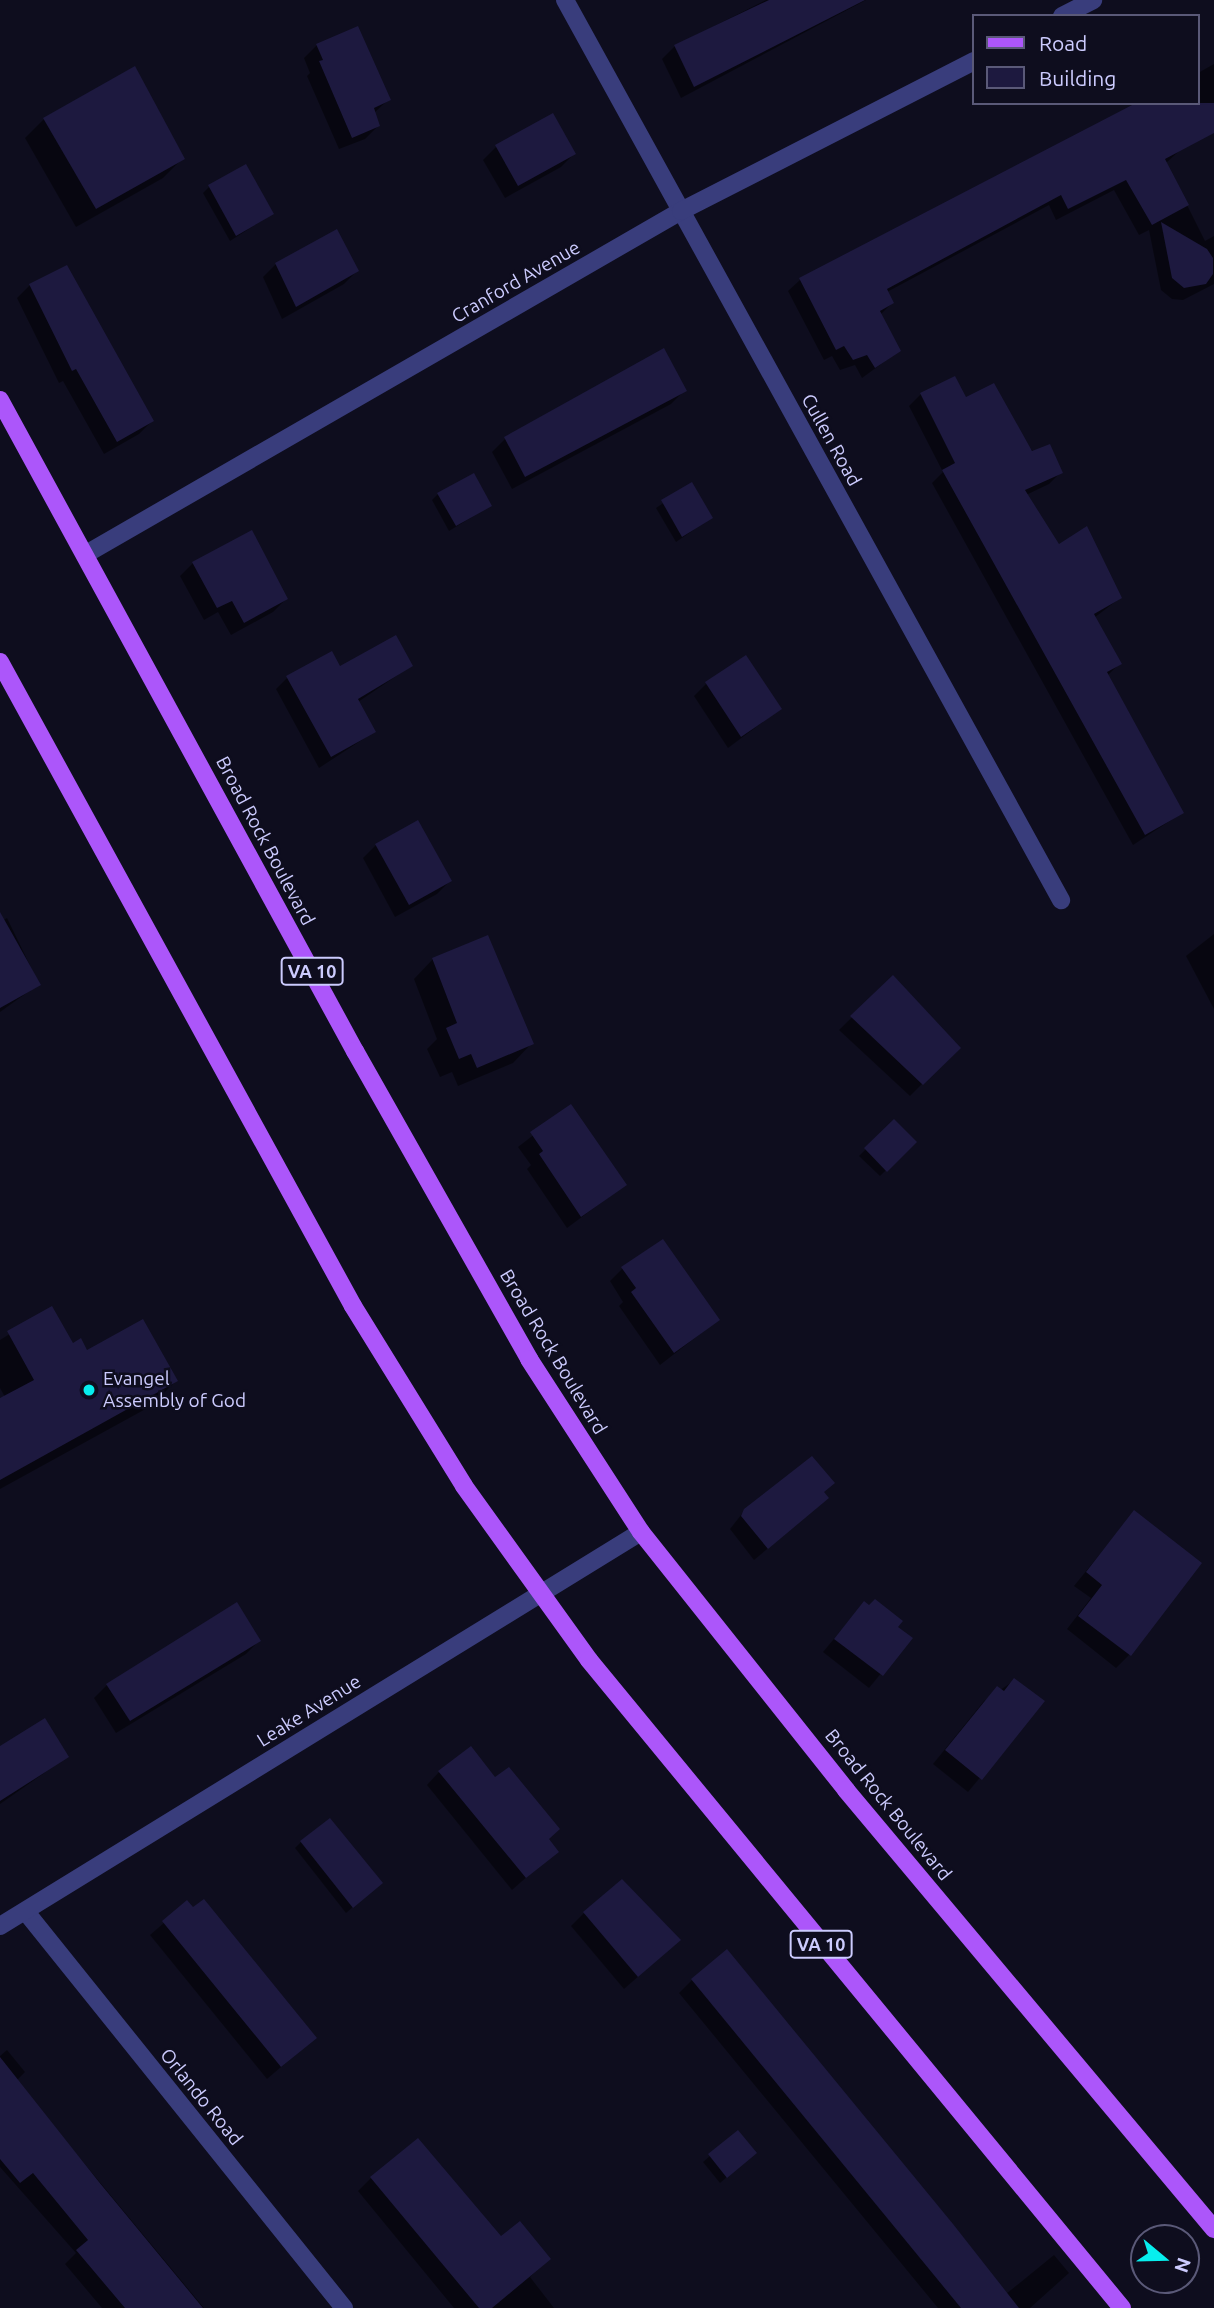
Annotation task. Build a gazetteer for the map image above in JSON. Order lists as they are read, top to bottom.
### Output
{
  "streets": {
    "main road": ["Broad Rock Boulevard", "VA 10"],
    "street": [
      "Cranford Avenue",
      "Cullen Road",
      "Leake Avenue",
      "Orlando Road"
    ]
  },
  "crossings": [
    ["Cranford Avenue", "Cullen Road"],
    ["Cranford Avenue", "Broad Rock Boulevard"],
    ["Broad Rock Boulevard", "Leake Avenue"],
    ["VA 10", "Leake Avenue"],
    ["Leake Avenue", "Orlando Road"]
  ],
  "places": ["Evangel Assembly of God"],
  "legend": ["Road", "Building"],
  "north": "right"
}
